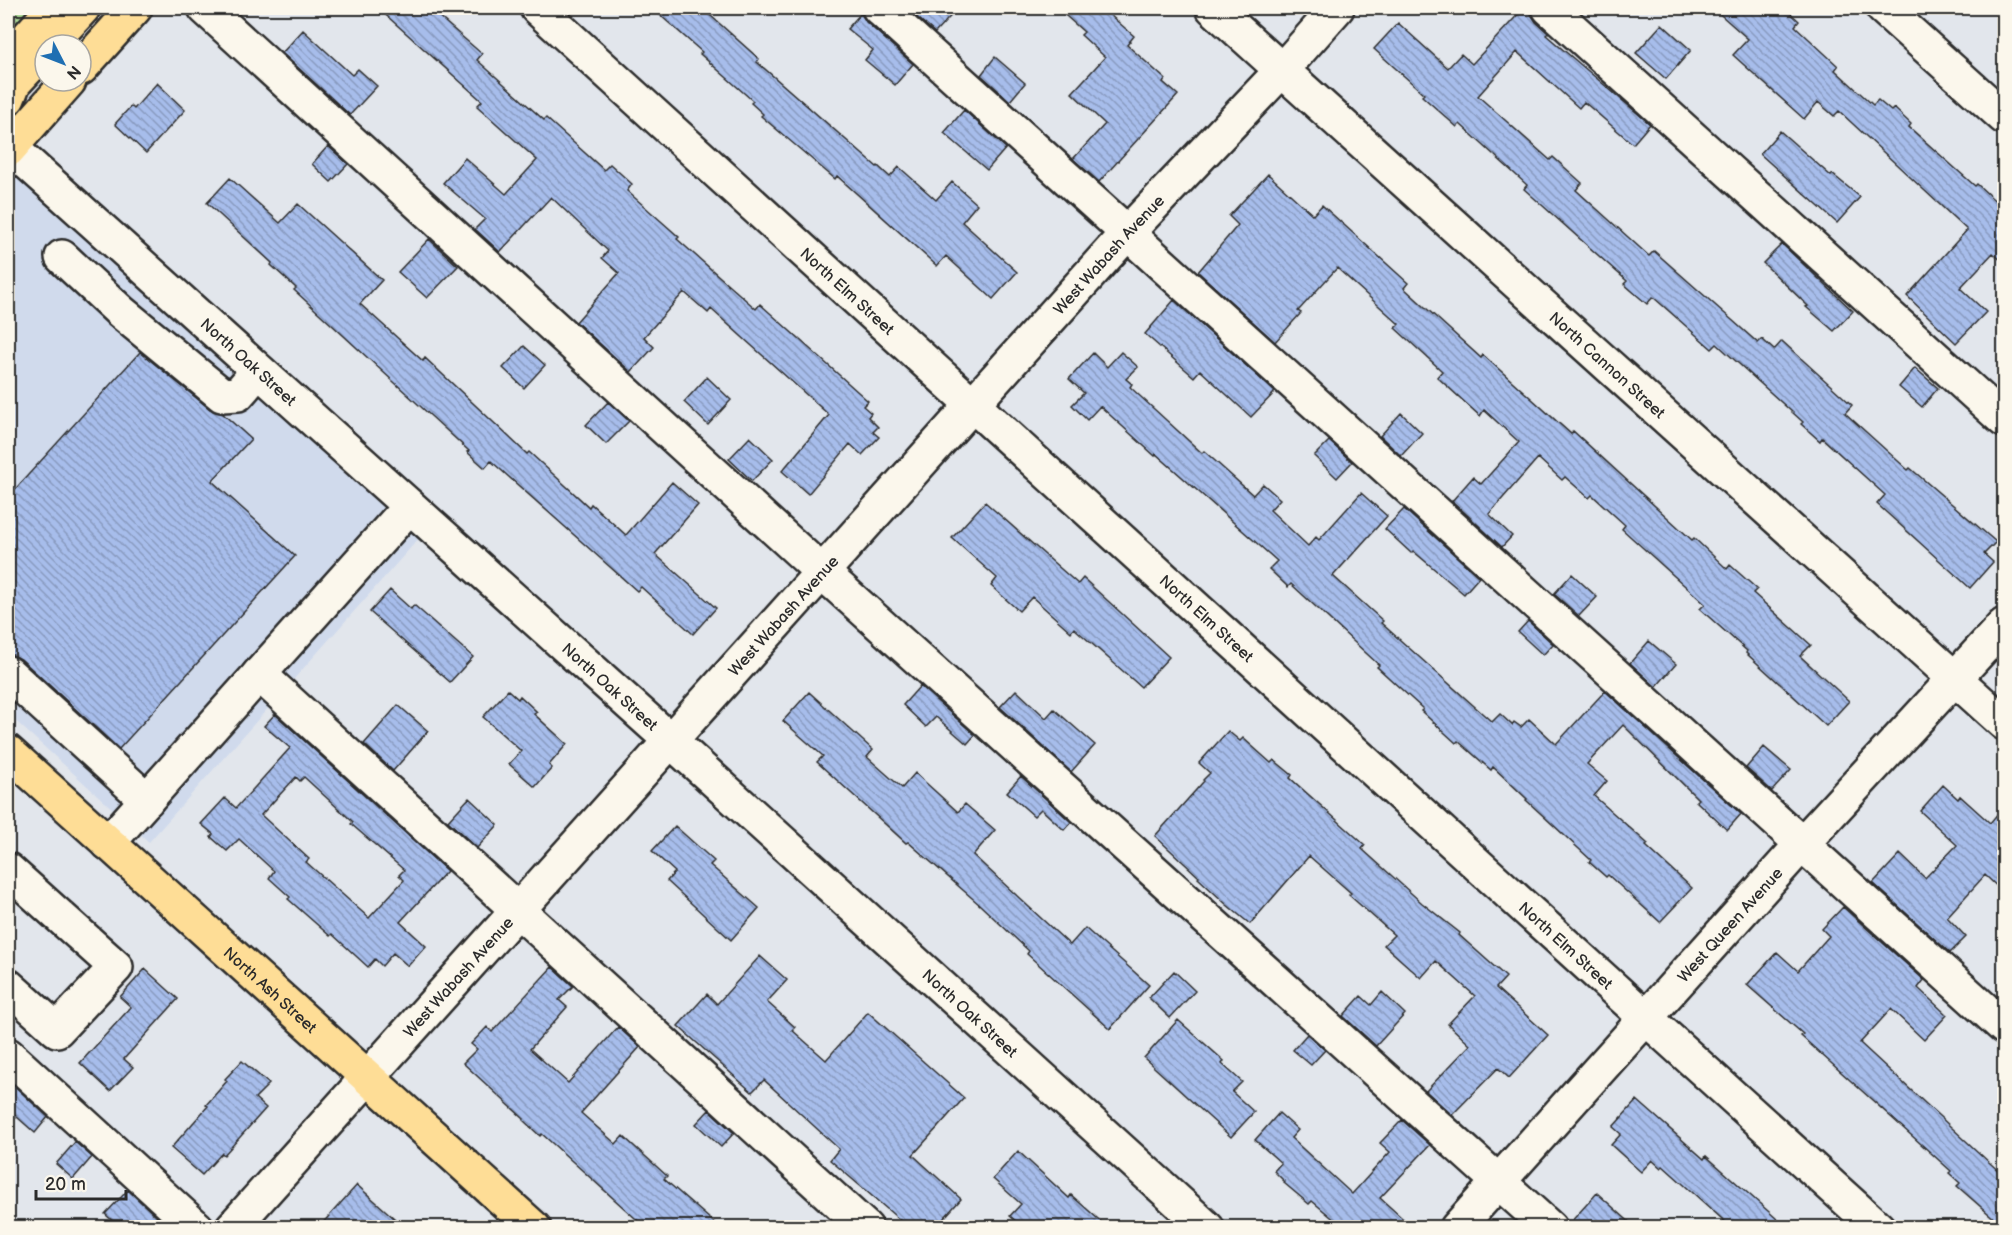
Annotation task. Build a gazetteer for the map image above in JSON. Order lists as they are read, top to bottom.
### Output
{
  "streets": {
    "main road": ["North Ash Street"],
    "street": [
      "West Wabash Avenue",
      "North Elm Street",
      "North Oak Street",
      "North Cannon Street",
      "West Queen Avenue"
    ]
  },
  "crossings": [
    ["West Wabash Avenue", "North Elm Street"],
    ["West Wabash Avenue", "North Oak Street"],
    ["West Wabash Avenue", "North Cannon Street"],
    ["West Wabash Avenue", "North Ash Street"],
    ["North Elm Street", "West Queen Avenue"],
    ["North Cannon Street", "West Queen Avenue"]
  ],
  "scale_bar": "20 m",
  "north": "bottom right"
}
